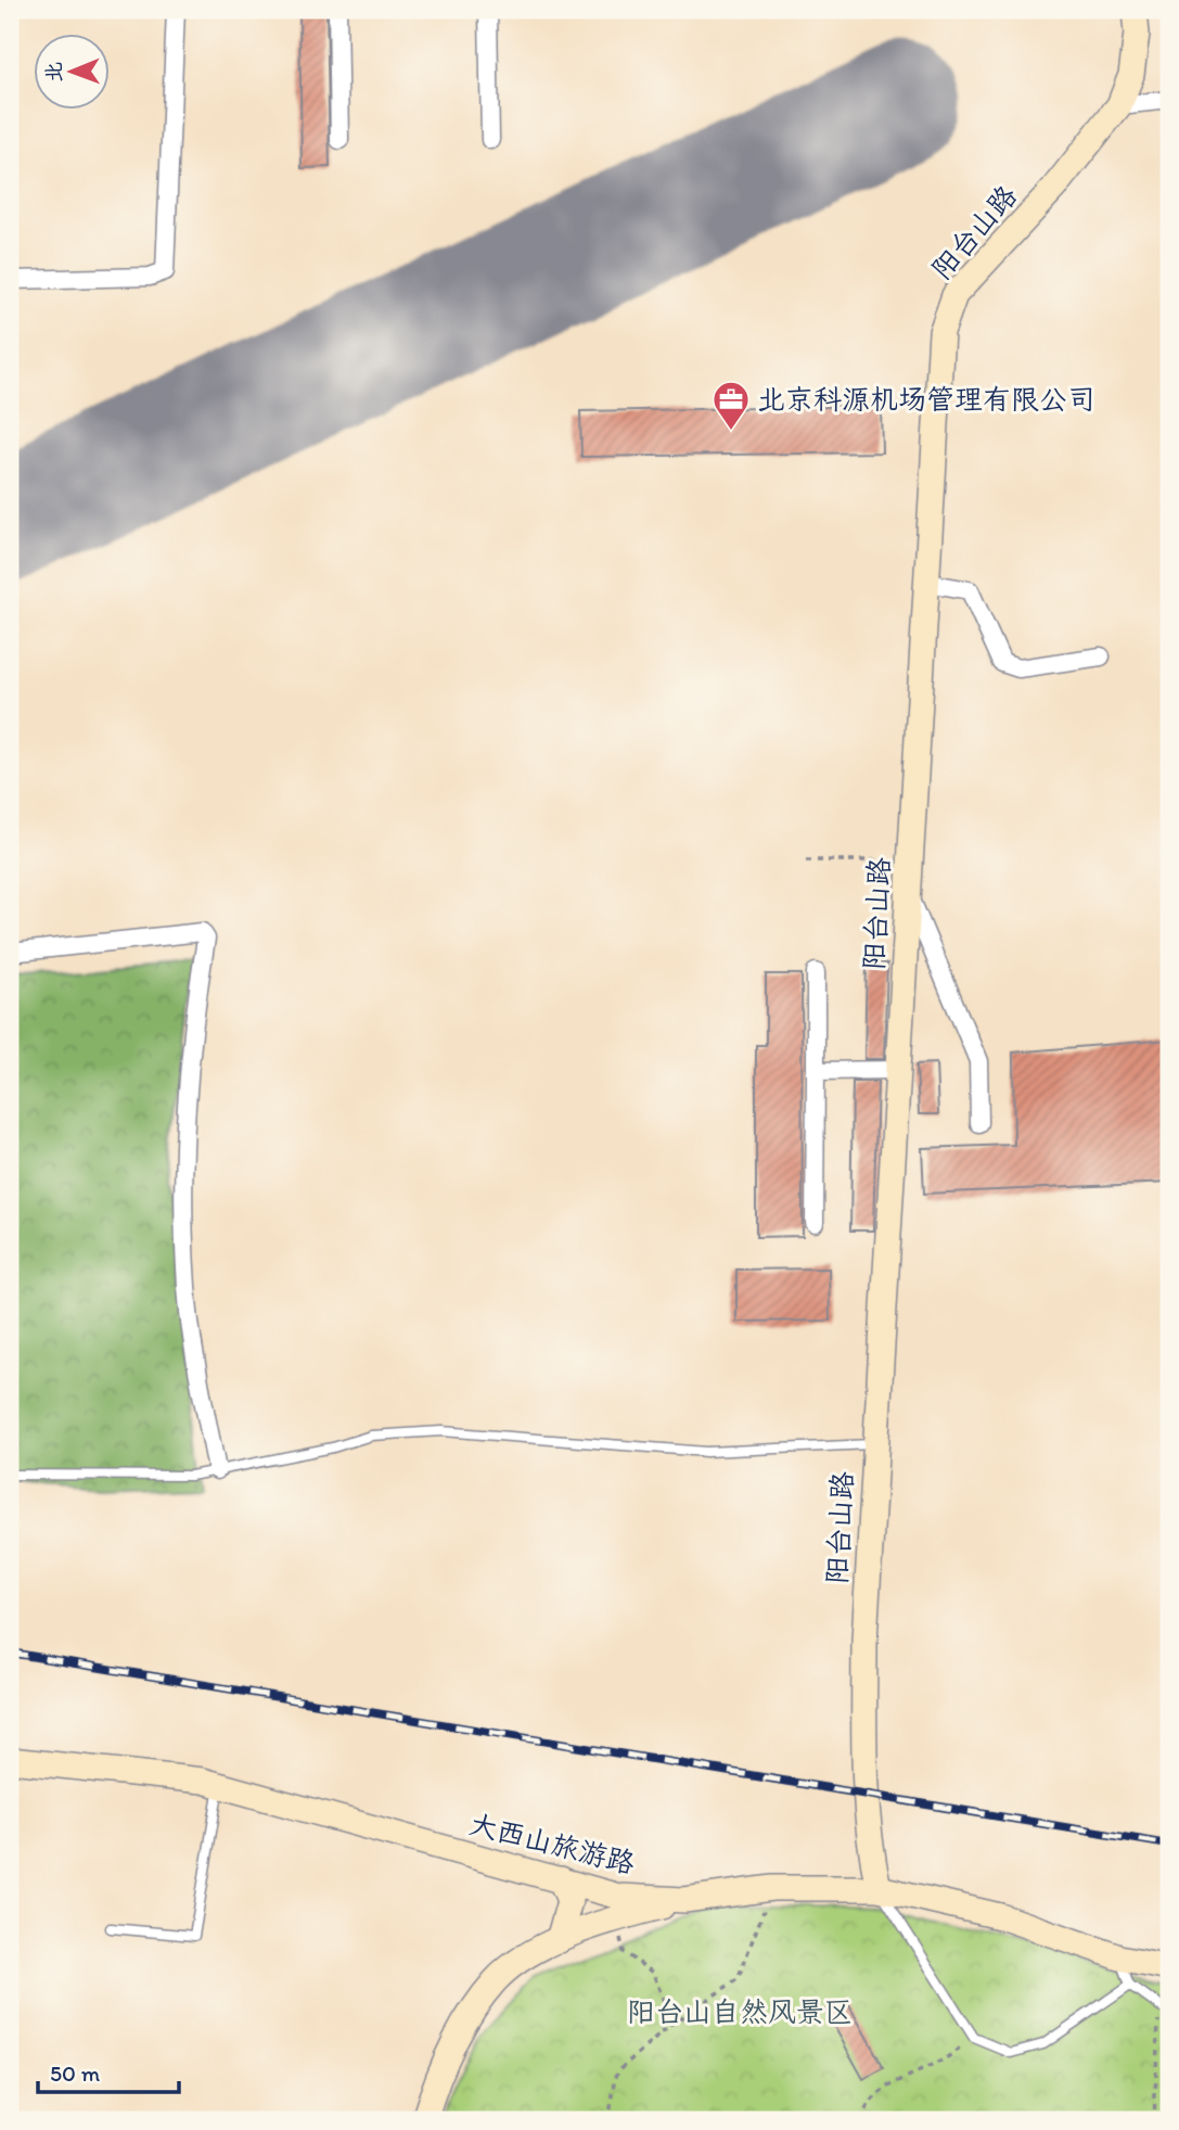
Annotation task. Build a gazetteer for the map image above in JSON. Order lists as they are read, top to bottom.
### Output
{
  "streets": {
    "street": ["阳台山路", "大西山旅游路"]
  },
  "crossings": [
    ["阳台山路", "大西山旅游路"]
  ],
  "parks": ["阳台山自然风景区"],
  "places": {
    "office": ["北京科源机场管理有限公司"]
  },
  "scale_bar": "50 m",
  "north": "left"
}
